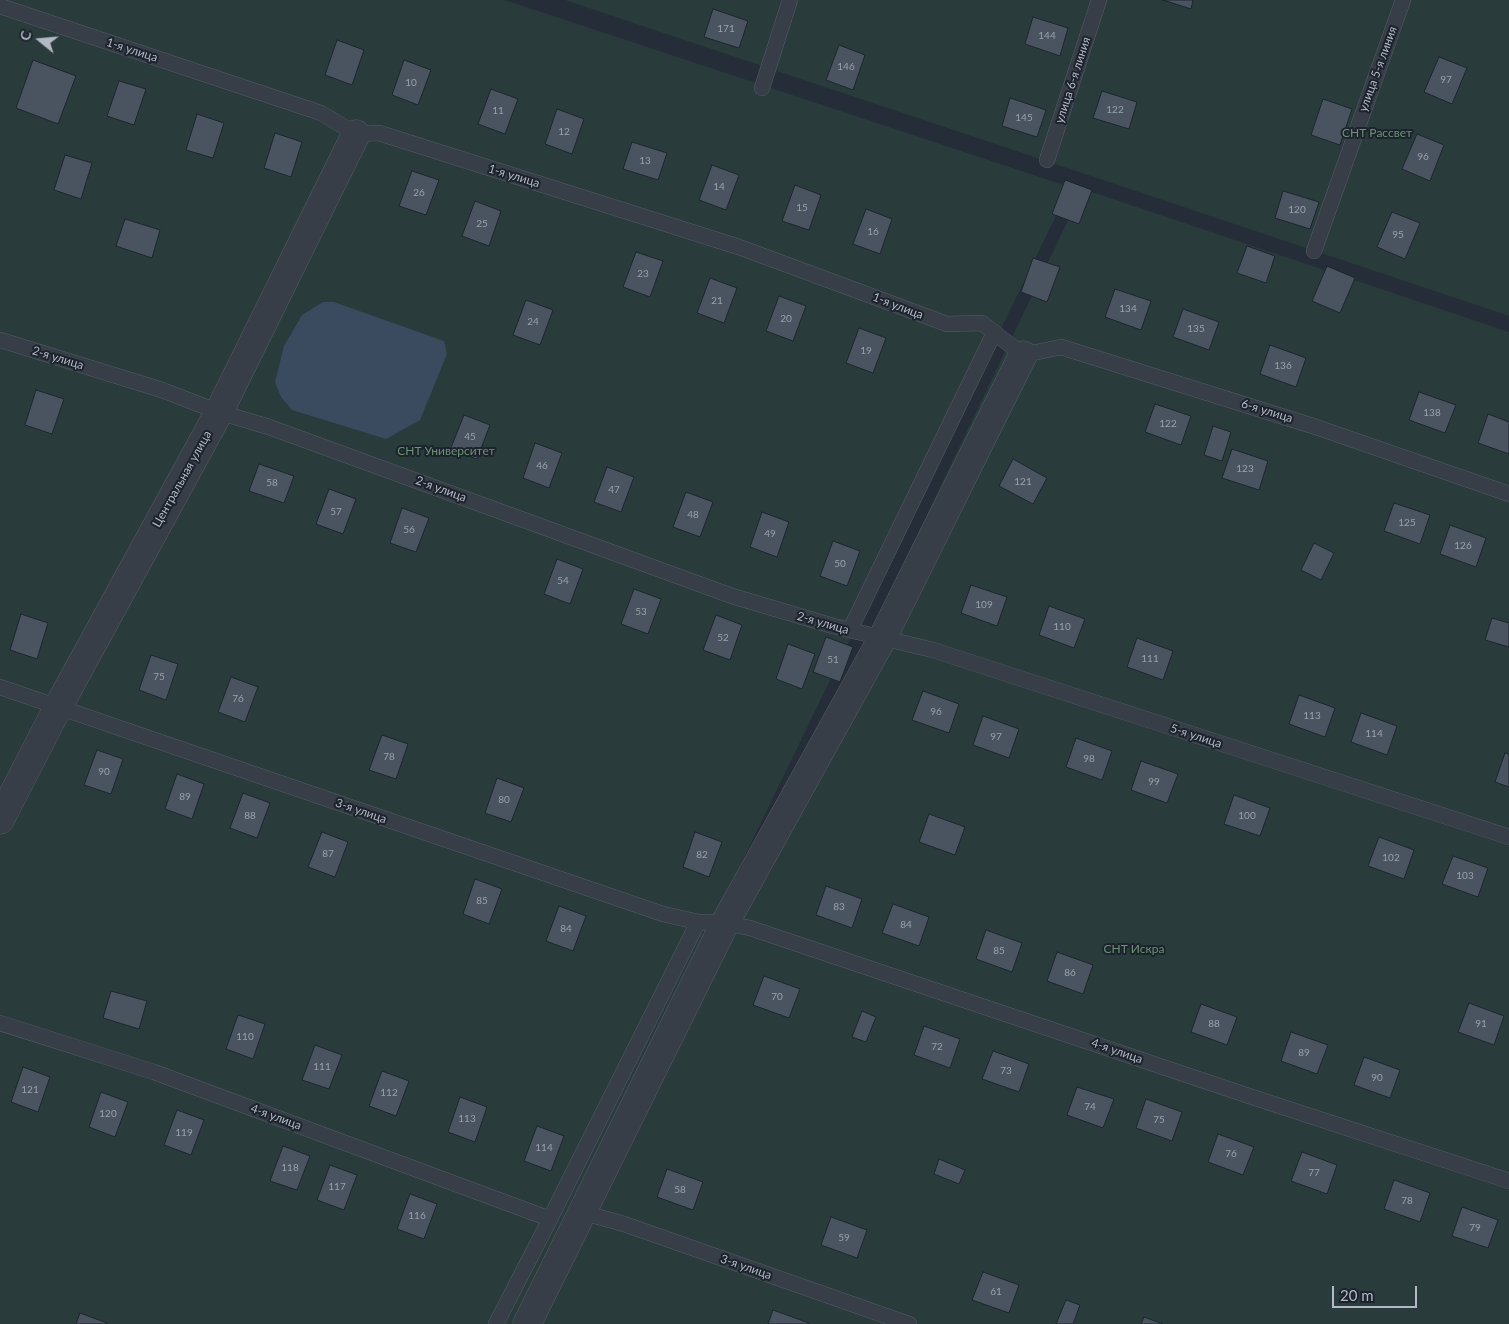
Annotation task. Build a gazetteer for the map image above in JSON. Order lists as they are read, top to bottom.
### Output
{
  "streets": {
    "street": ["Центральная улица"],
    "lane": [
      "1-я улица",
      "улица 5-я линия",
      "улица 6-я линия",
      "2-я улица",
      "6-я улица",
      "5-я улица",
      "3-я улица",
      "4-я улица"
    ]
  },
  "crossings": [
    ["1-я улица", "6-я улица"],
    ["1-я улица", "Центральная улица"],
    ["2-я улица", "Центральная улица"],
    ["2-я улица", "5-я улица"],
    ["Центральная улица", "3-я улица"],
    ["3-я улица", "4-я улица"]
  ],
  "parks": ["СНТ Рассвет", "СНТ Университет", "СНТ Искра"],
  "house_numbers": [
    "171",
    "144",
    "146",
    "97",
    "10",
    "122",
    "11",
    "145",
    "12",
    "96",
    "13",
    "14",
    "26",
    "15",
    "120",
    "25",
    "16",
    "95",
    "23",
    "21",
    "134",
    "20",
    "24",
    "135",
    "19",
    "136",
    "138",
    "122",
    "45",
    "46",
    "123",
    "121",
    "58",
    "47",
    "57",
    "48",
    "125",
    "56",
    "49",
    "126",
    "50",
    "54",
    "109",
    "53",
    "110",
    "52",
    "111",
    "51",
    "75",
    "76",
    "96",
    "113",
    "114",
    "97",
    "78",
    "98",
    "90",
    "99",
    "89",
    "80",
    "88",
    "100",
    "87",
    "82",
    "102",
    "103",
    "85",
    "83",
    "84",
    "84",
    "85",
    "86",
    "70",
    "88",
    "91",
    "110",
    "72",
    "89",
    "111",
    "73",
    "90",
    "121",
    "112",
    "74",
    "120",
    "113",
    "75",
    "119",
    "114",
    "76",
    "118",
    "77",
    "117",
    "58",
    "78",
    "116",
    "79",
    "59",
    "61"
  ],
  "scale_bar": "20 m",
  "north": "left"
}
